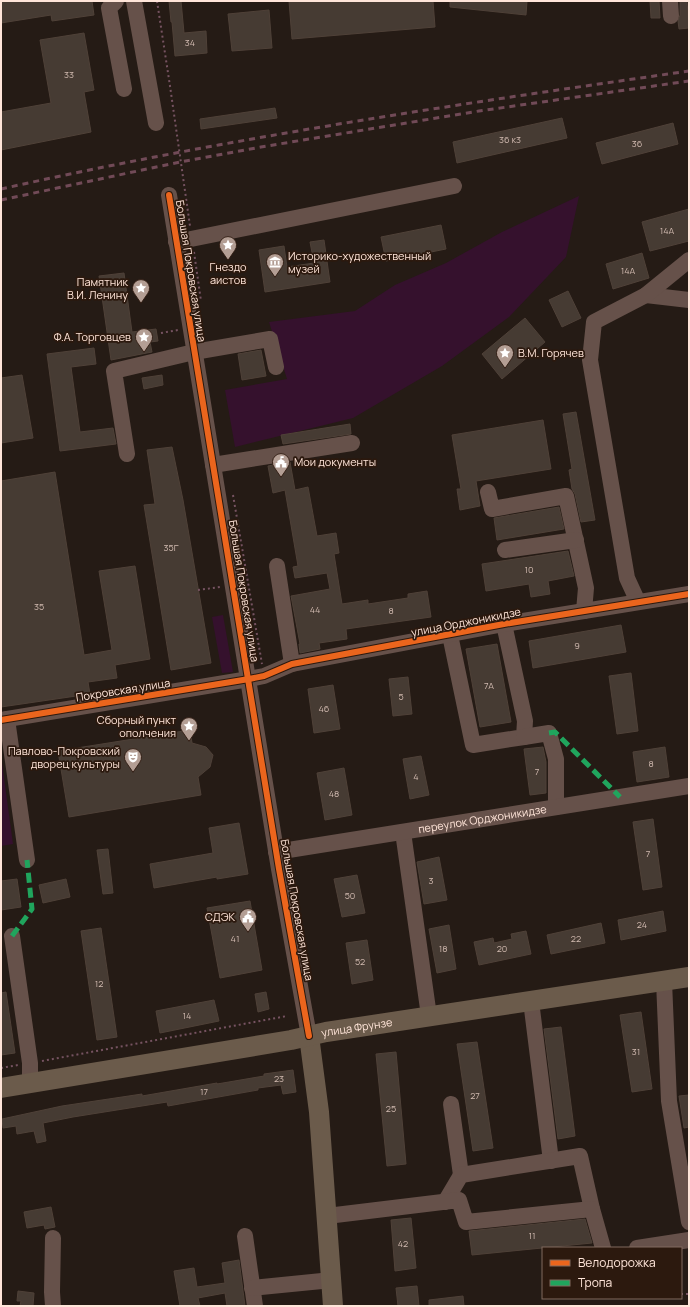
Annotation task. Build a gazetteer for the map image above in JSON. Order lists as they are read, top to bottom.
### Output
{
  "streets": {
    "main road": ["Большая Покровская улица", "улица Фрунзе"],
    "street": ["улица Орджоникидзе", "Покровская улица", "переулок Орджоникидзе"]
  },
  "crossings": [
    ["Большая Покровская улица", "улица Орджоникидзе"],
    ["Большая Покровская улица", "Покровская улица"],
    ["Большая Покровская улица", "переулок Орджоникидзе"],
    ["Большая Покровская улица", "улица Фрунзе"],
    ["улица Орджоникидзе", "Покровская улица"]
  ],
  "places": {
    "place": [
      "Гнездо аистов",
      "Памятник В.И. Ленину",
      "Ф.А. Торговцев",
      "В.М. Горячев",
      "Сборный пункт ополчения"
    ],
    "museum": ["Историко-художественный музей"],
    "public building": ["Мои документы", "СДЭК"],
    "theatre": ["Павлово-Покровский дворец культуры"]
  },
  "house_numbers": [
    "34",
    "33",
    "36 к3",
    "36",
    "14А",
    "14А",
    "35Г",
    "10",
    "35",
    "44",
    "8",
    "9",
    "7А",
    "5",
    "46",
    "8",
    "7",
    "4",
    "48",
    "7",
    "3",
    "50",
    "24",
    "41",
    "22",
    "18",
    "20",
    "52",
    "12",
    "14",
    "31",
    "23",
    "17",
    "27",
    "25",
    "11",
    "42"
  ],
  "legend": ["Велодорожка", "Тропа"]
}
